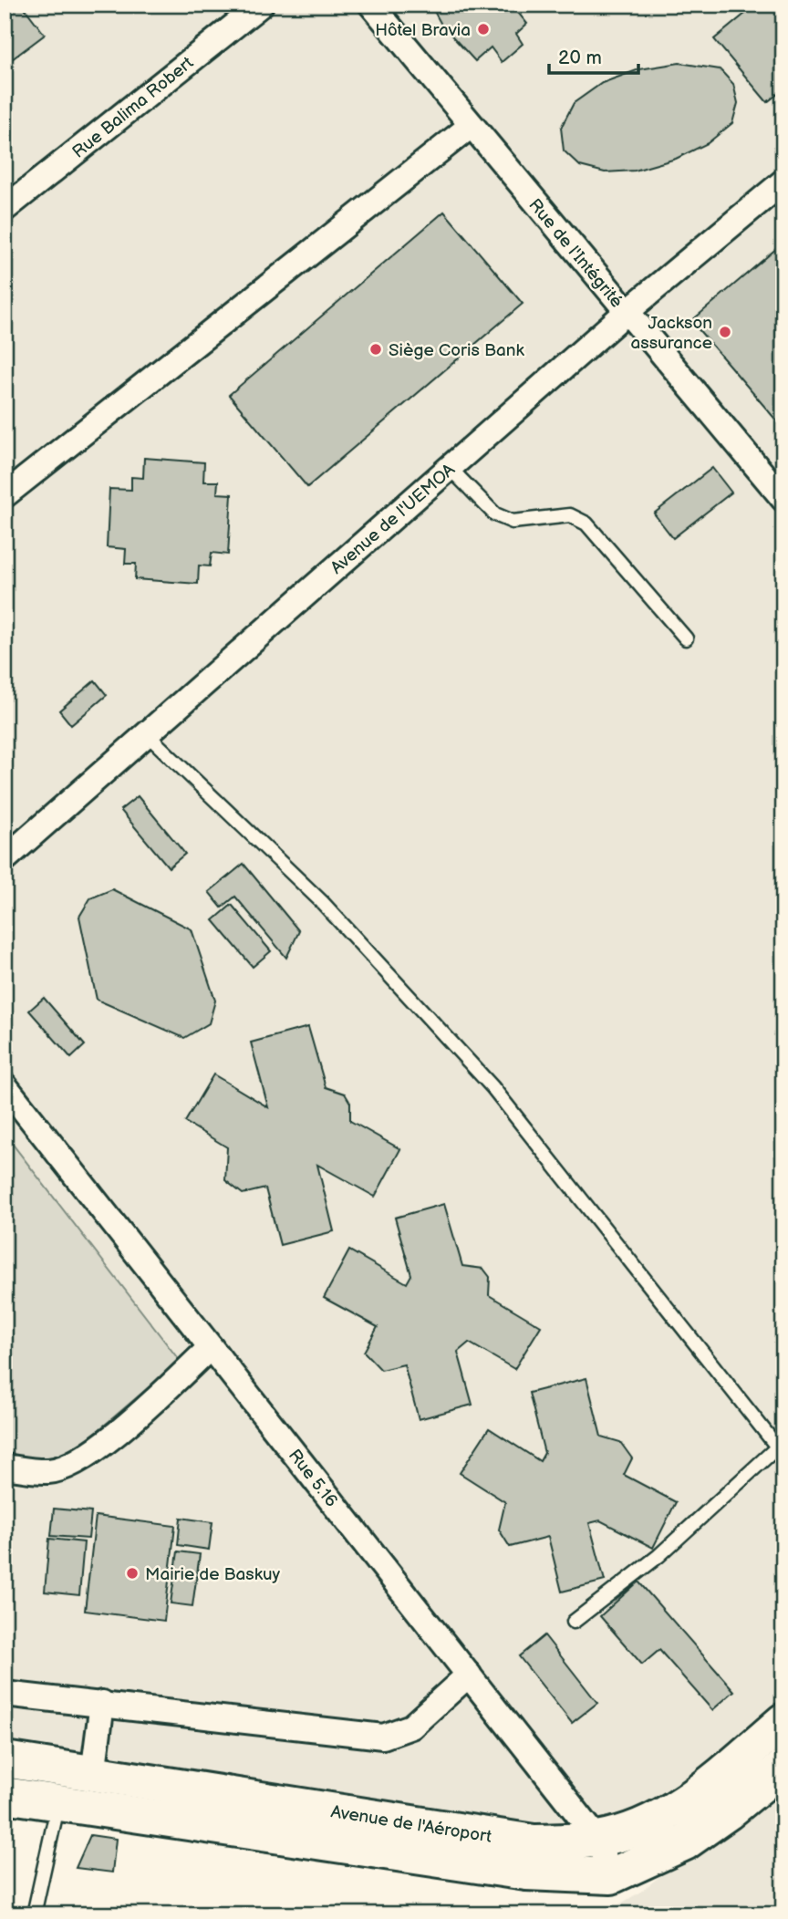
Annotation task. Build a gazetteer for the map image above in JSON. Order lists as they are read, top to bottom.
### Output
{
  "streets": {
    "main road": ["Avenue de l'Aéroport"],
    "street": [
      "Rue Balima Robert",
      "Rue de l'Intégrité",
      "Avenue de l'UEMOA",
      "Rue 5.16"
    ]
  },
  "crossings": [
    ["Rue de l'Intégrité", "Avenue de l'UEMOA"],
    ["Rue 5.16", "Avenue de l'Aéroport"]
  ],
  "places": [
    "Hôtel Bravia",
    "Jackson assurance",
    "Siège Coris Bank",
    "Mairie de Baskuy"
  ],
  "scale_bar": "20 m"
}
